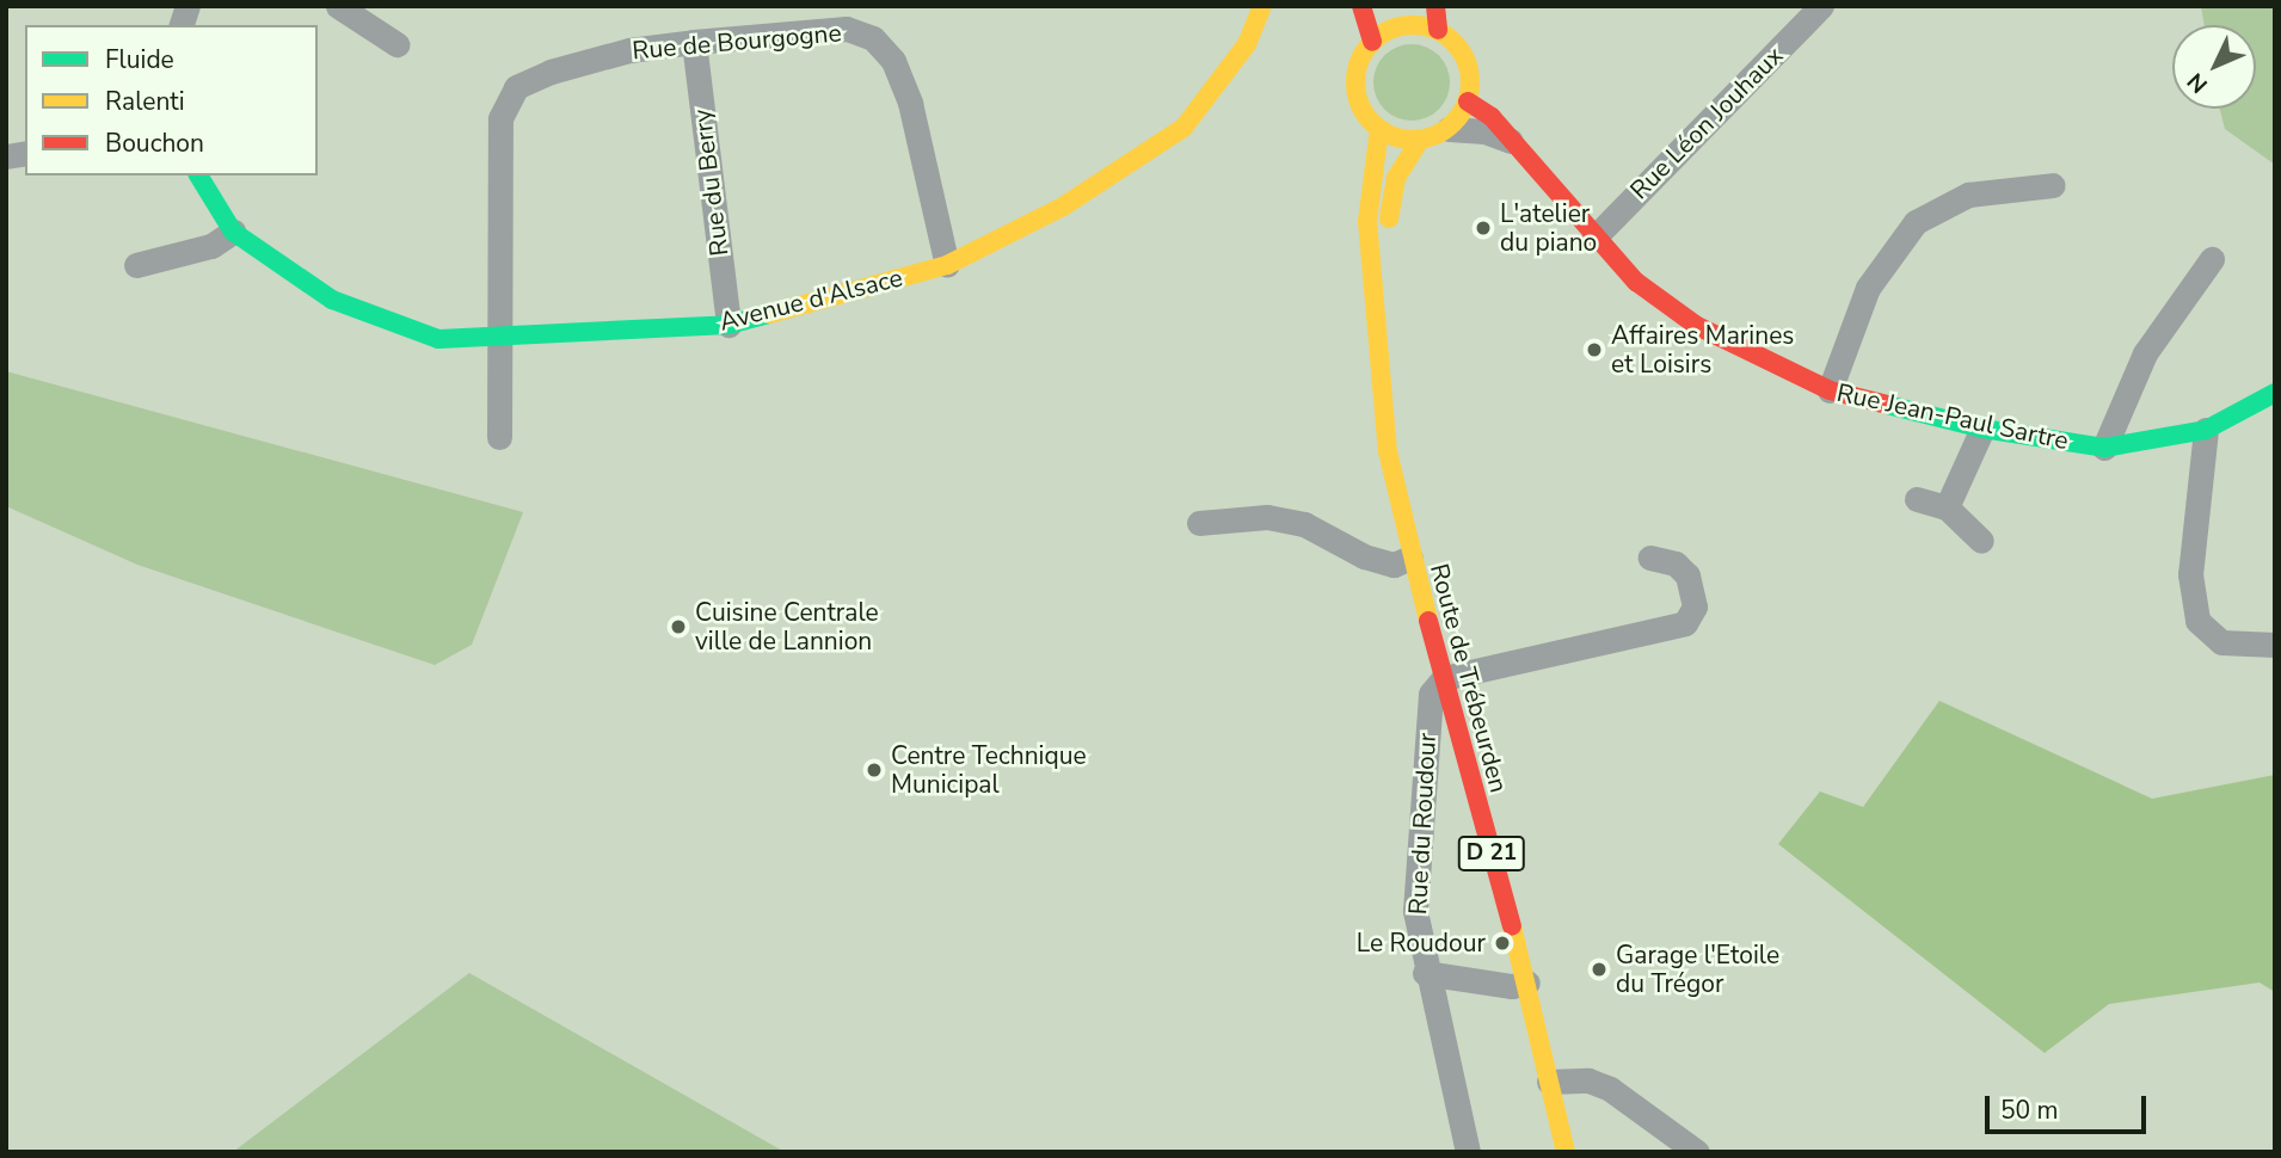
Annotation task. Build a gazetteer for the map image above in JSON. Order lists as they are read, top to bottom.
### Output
{
  "streets": {
    "street": [
      "Rue de Bourgogne",
      "Rue Léon Jouhaux",
      "Rue du Berry",
      "Avenue d'Alsace",
      "Rue Jean-Paul Sartre",
      "Route de Trébeurden",
      "Rue du Roudour",
      "D 21"
    ]
  },
  "crossings": [
    ["Rue de Bourgogne", "Rue du Berry"],
    ["Rue de Bourgogne", "Avenue d'Alsace"],
    ["Rue Léon Jouhaux", "Rue Jean-Paul Sartre"],
    ["Rue du Berry", "Avenue d'Alsace"],
    ["Rue Jean-Paul Sartre", "Route de Trébeurden"],
    ["Route de Trébeurden", "Rue du Roudour"]
  ],
  "places": [
    "L'atelier du piano",
    "Affaires Marines et Loisirs",
    "Cuisine Centrale ville de Lannion",
    "Centre Technique Municipal",
    "Le Roudour",
    "Garage l'Etoile du Trégor"
  ],
  "legend": ["Fluide", "Ralenti", "Bouchon"],
  "scale_bar": "50 m",
  "north": "bottom left"
}
